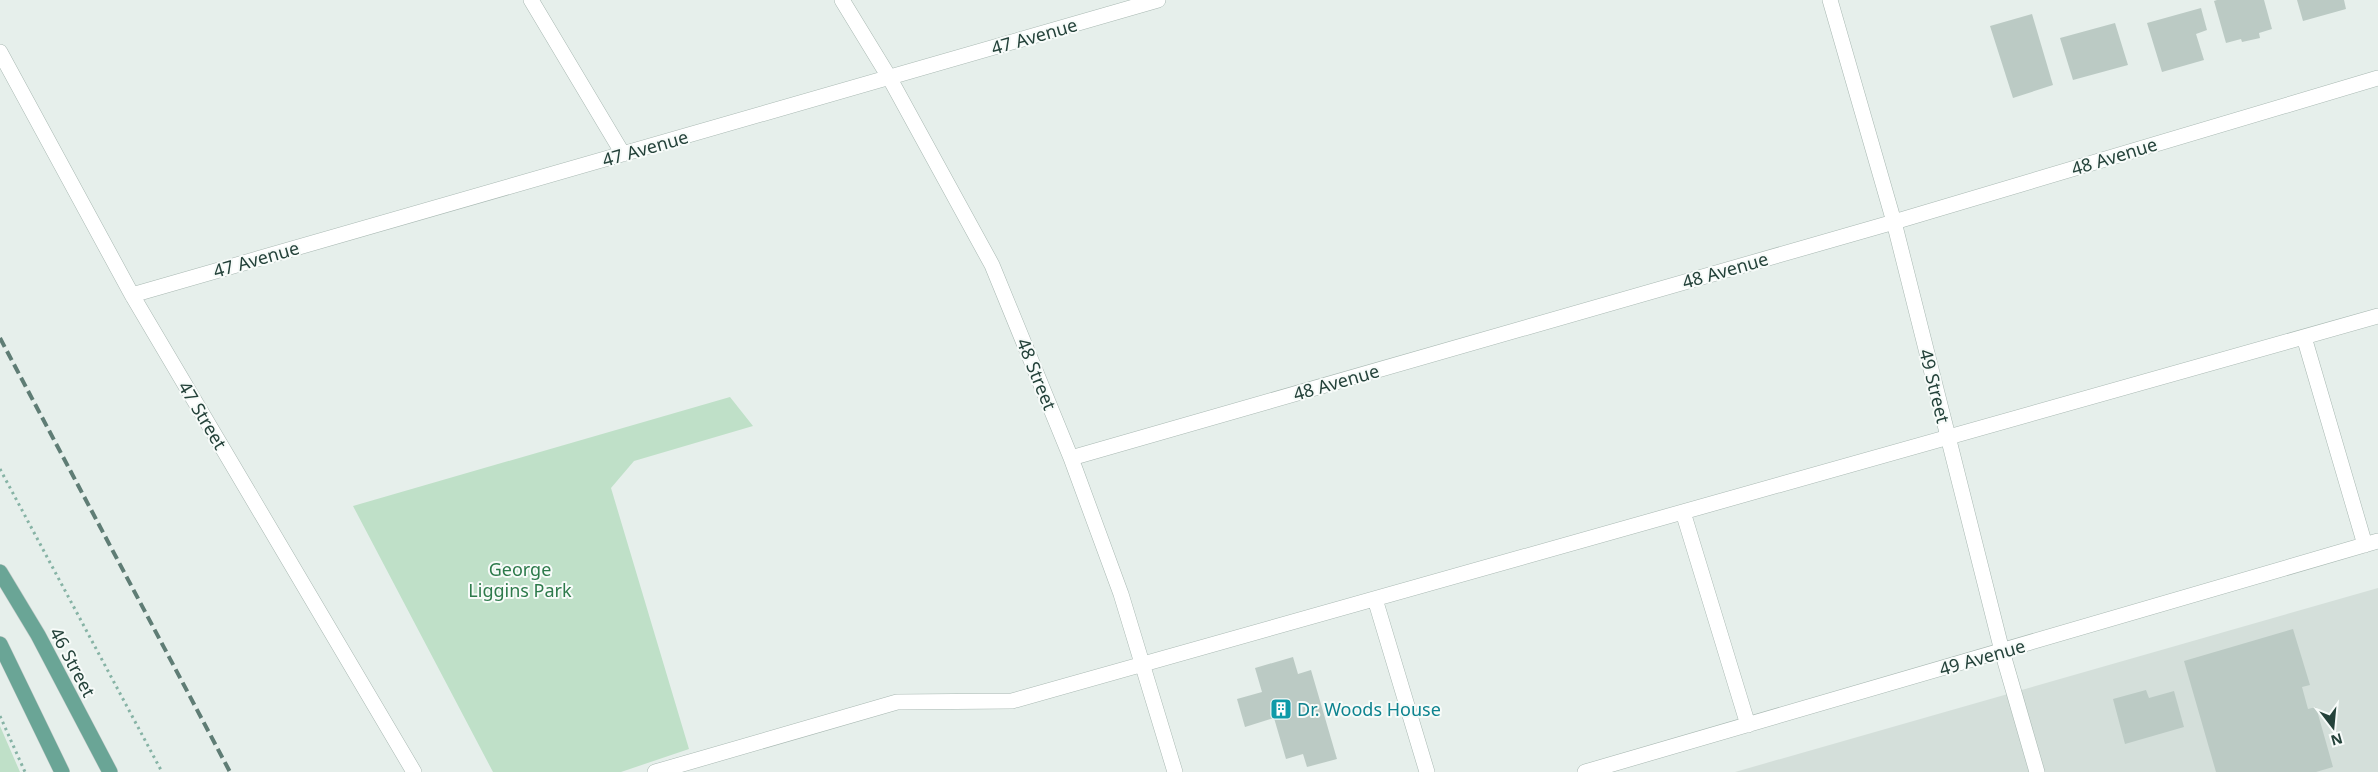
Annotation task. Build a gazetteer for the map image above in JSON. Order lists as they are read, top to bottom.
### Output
{
  "streets": {
    "main road": ["46 Street"],
    "street": [
      "47 Avenue",
      "48 Avenue",
      "48 Street",
      "49 Street",
      "47 Street",
      "49 Avenue"
    ]
  },
  "crossings": [
    ["47 Avenue", "48 Street"],
    ["47 Avenue", "47 Street"],
    ["48 Avenue", "48 Street"],
    ["48 Avenue", "49 Street"],
    ["49 Street", "49 Avenue"]
  ],
  "parks": ["George Liggins Park"],
  "places": {
    "building": ["Dr. Woods House"]
  },
  "north": "bottom"
}
